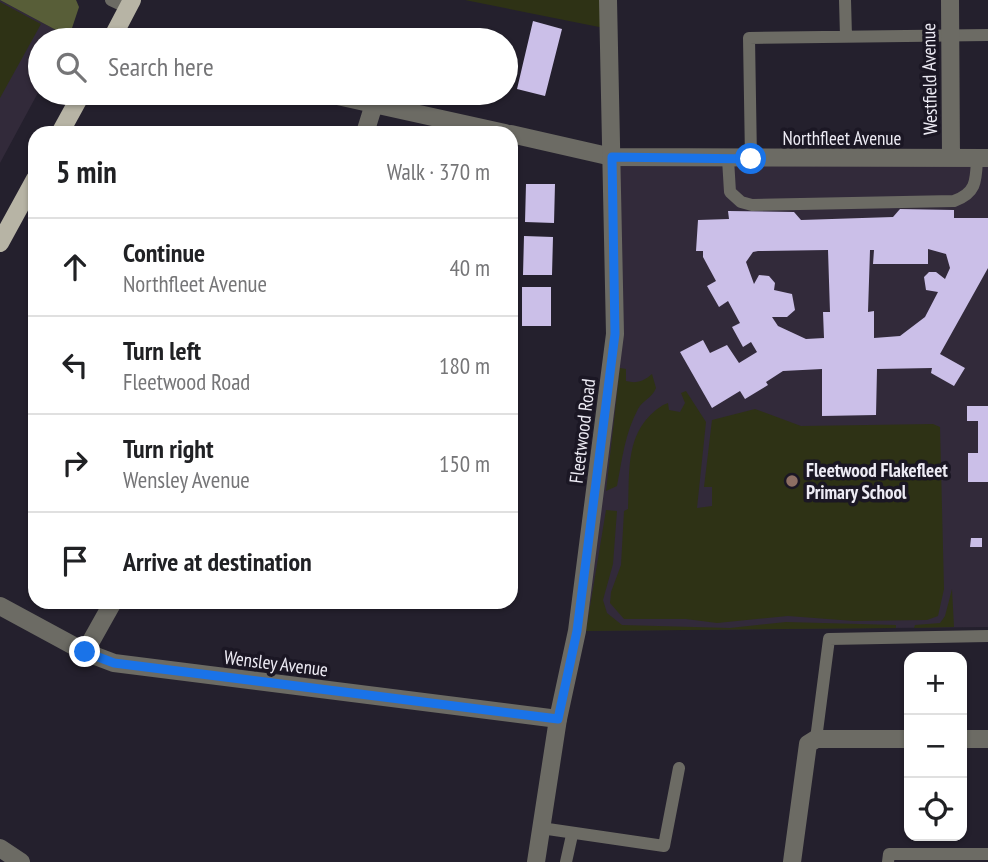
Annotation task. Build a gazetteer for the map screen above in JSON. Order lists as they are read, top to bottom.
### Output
{
  "streets": {
    "street": [
      "Westfield Avenue",
      "Northfleet Avenue",
      "Fleetwood Road",
      "Wensley Avenue"
    ]
  },
  "crossings": [
    ["Westfield Avenue", "Northfleet Avenue"],
    ["Northfleet Avenue", "Fleetwood Road"],
    ["Fleetwood Road", "Wensley Avenue"]
  ],
  "places": ["Fleetwood Flakefleet Primary School"],
  "page": {
    "search": "Search here",
    "heading": ["5 min", "Walk · 370 m"],
    "list": [
      ["Continue", "Northfleet Avenue", "40 m"],
      ["Turn left", "Fleetwood Road", "180 m"],
      ["Turn right", "Wensley Avenue", "150 m"],
      "Arrive at destination"
    ],
    "map_buttons": ["+", "−"]
  }
}
